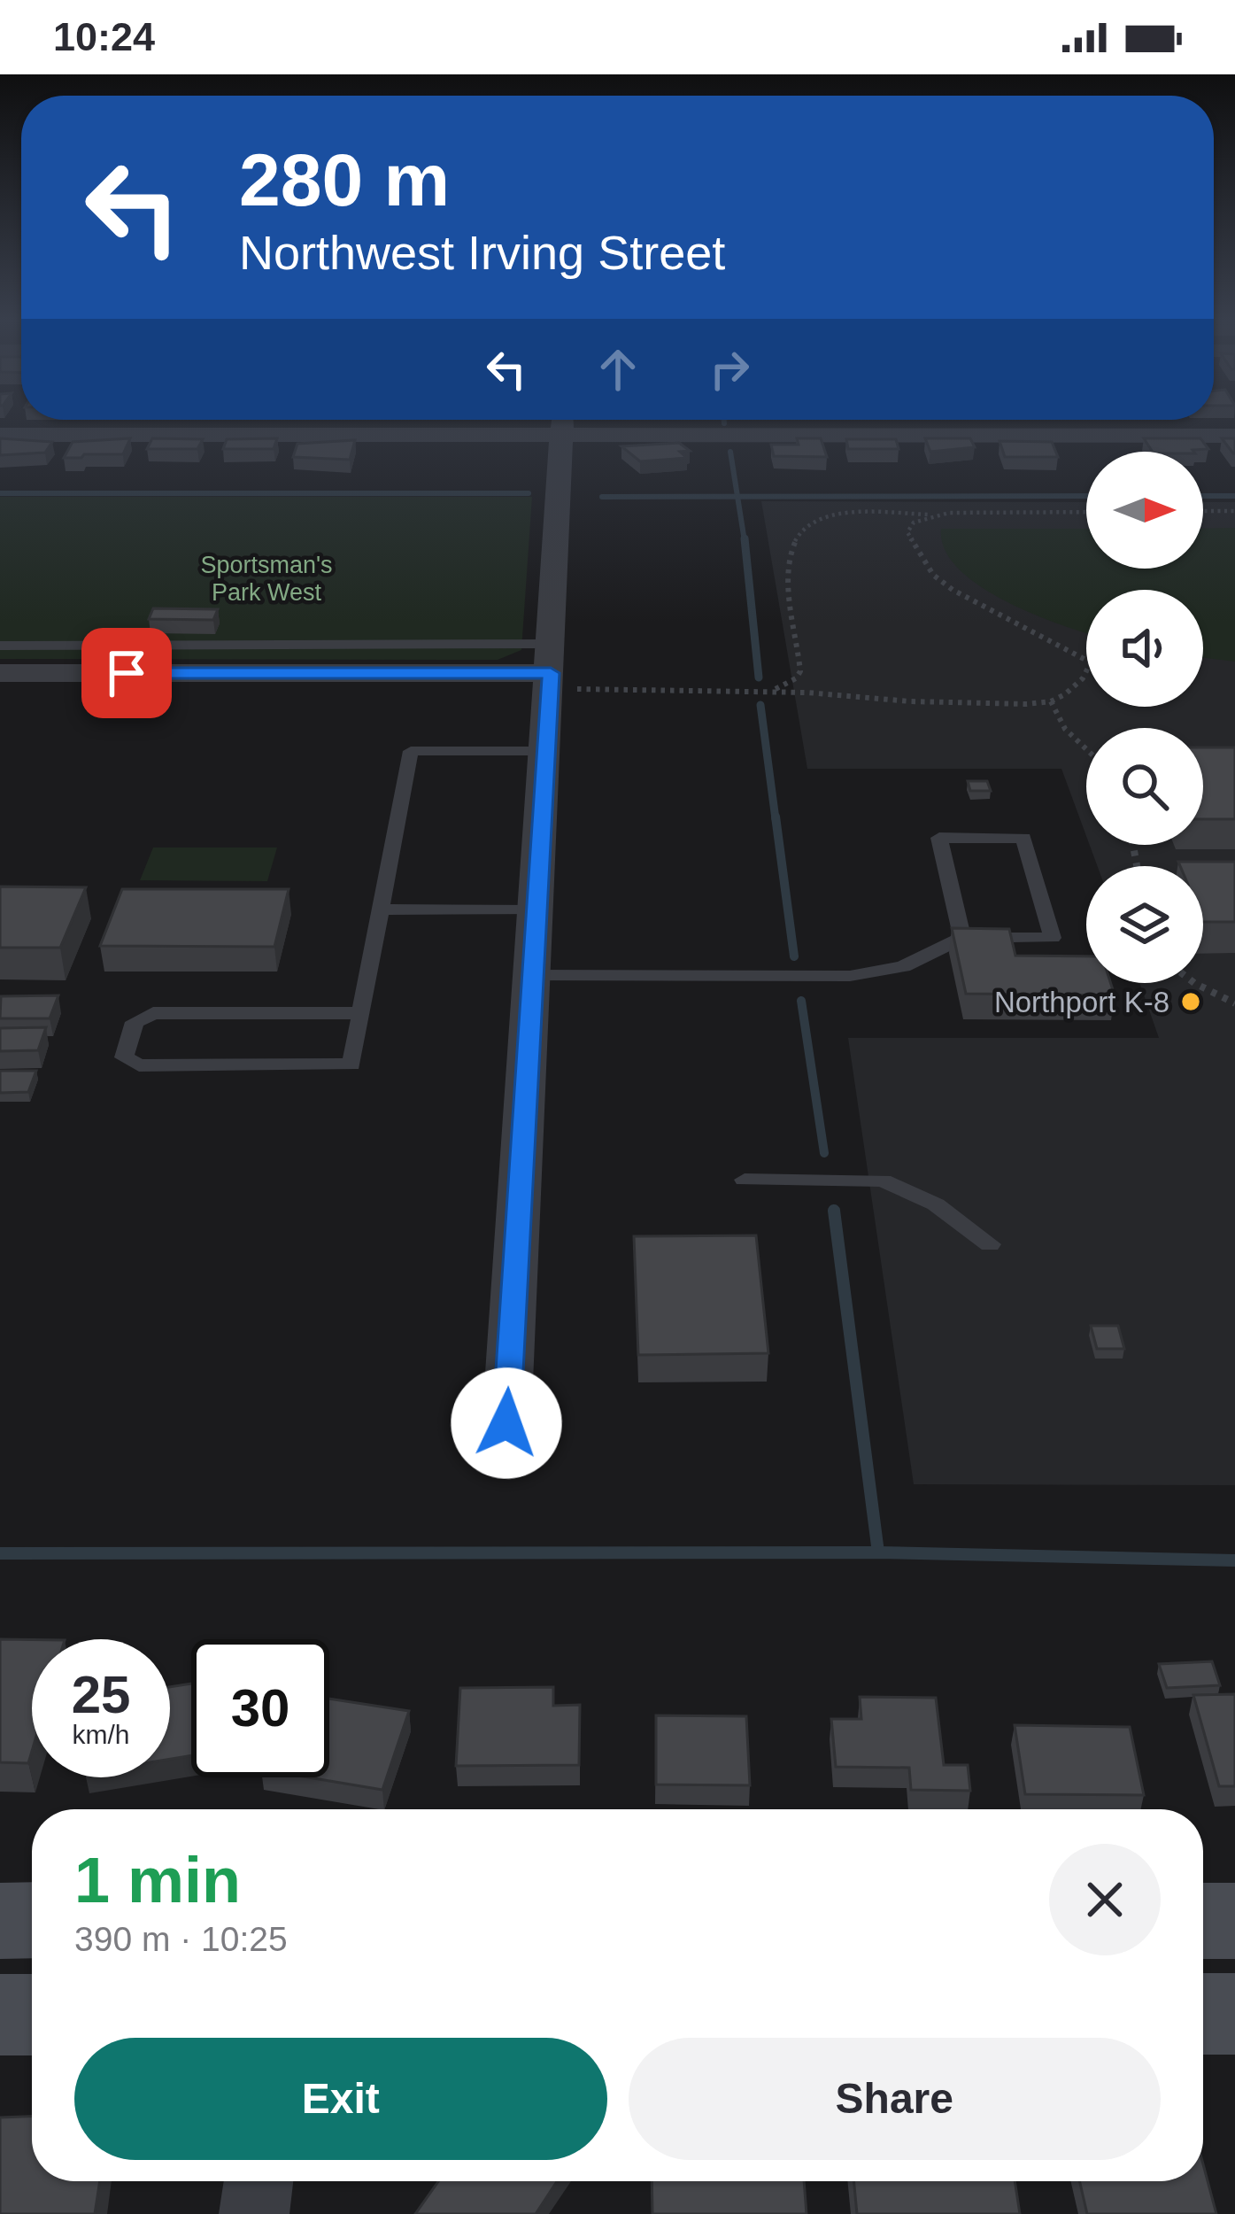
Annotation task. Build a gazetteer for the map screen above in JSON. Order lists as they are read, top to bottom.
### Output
{
  "parks": ["Sportsman's Park West"],
  "places": ["Northport K-8"],
  "north": "right",
  "page": {
    "status": "10:24",
    "turn": ["280 m", "Northwest Irving Street"],
    "speed": "25 km/h",
    "limit": "30",
    "heading": ["1 min", "390 m · 10:25"],
    "buttons": ["Exit", "Share"]
  }
}
